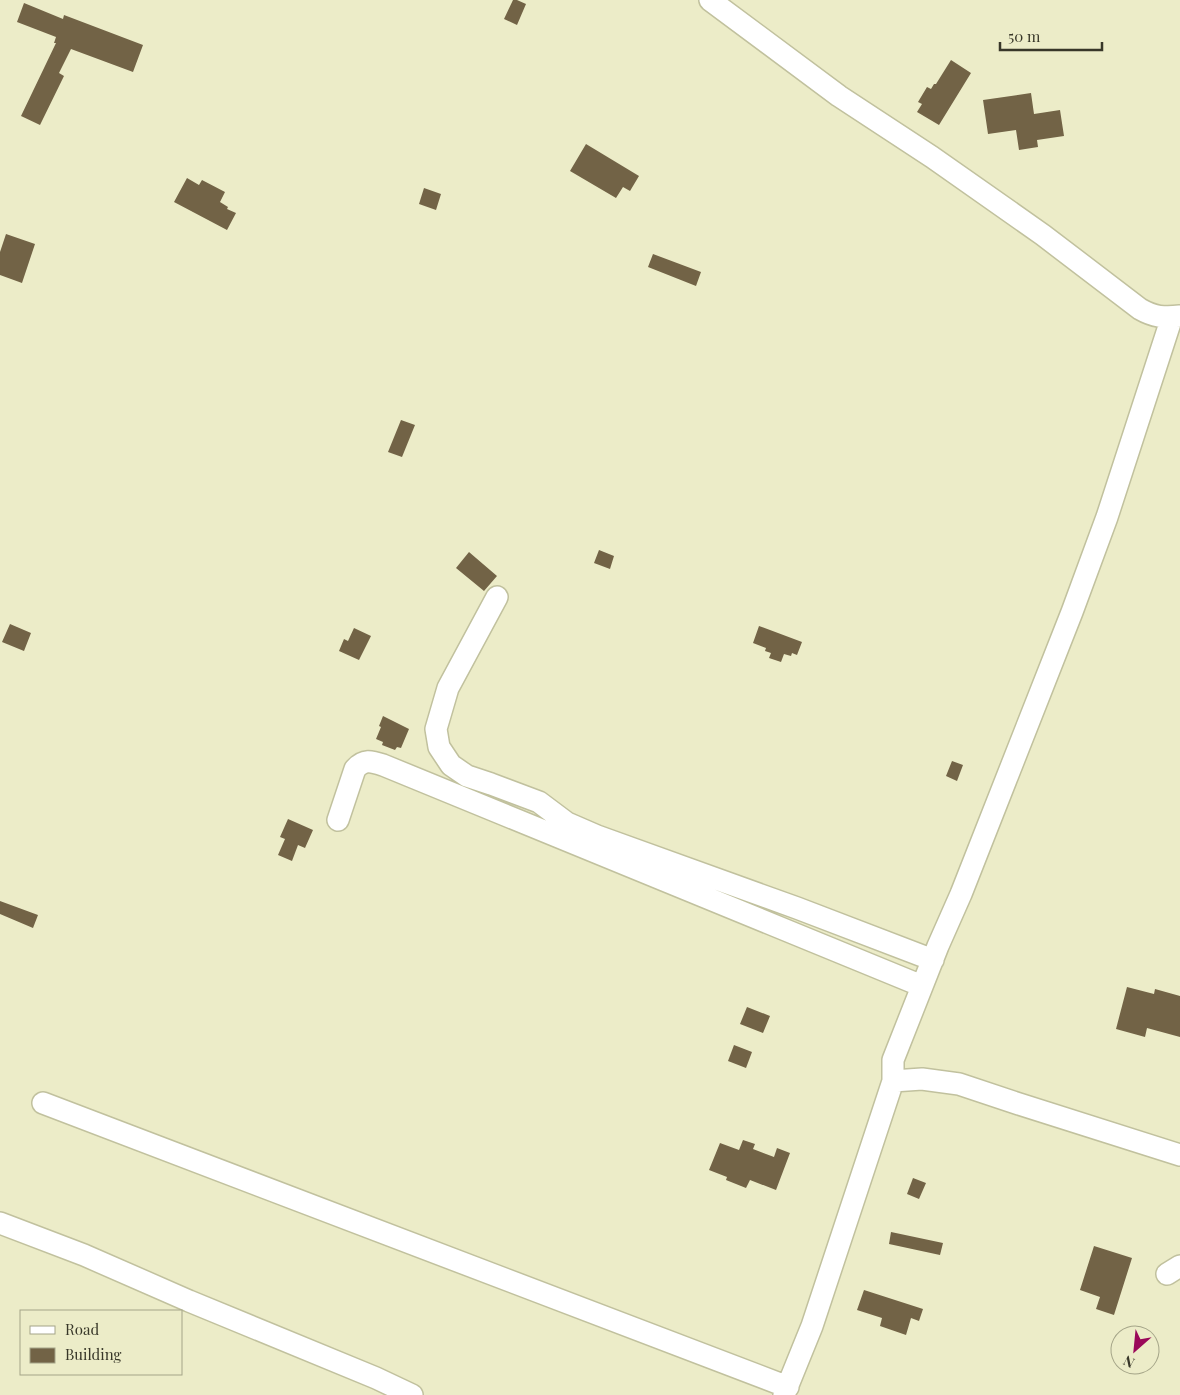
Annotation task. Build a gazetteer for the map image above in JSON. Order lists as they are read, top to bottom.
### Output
{
  "legend": ["Road", "Building"],
  "scale_bar": "50 m",
  "north": "bottom left"
}
